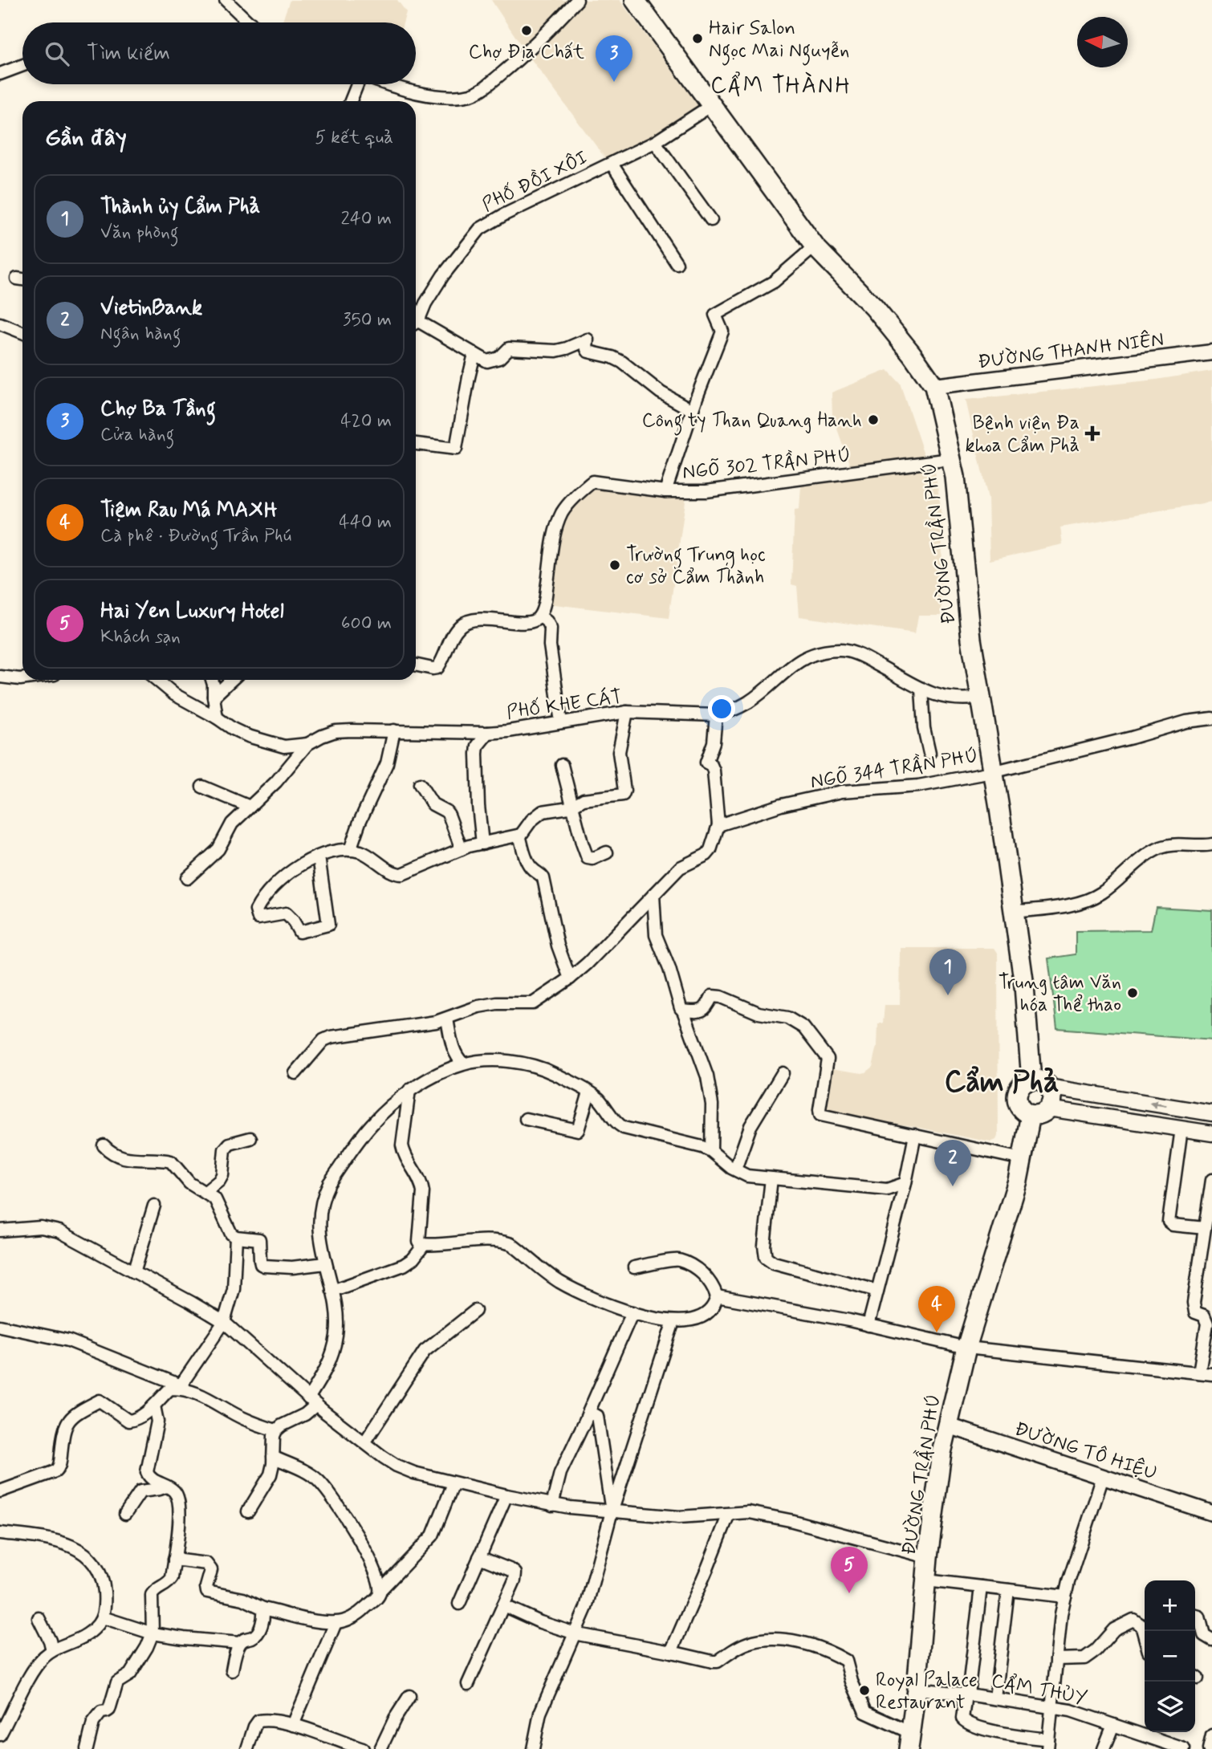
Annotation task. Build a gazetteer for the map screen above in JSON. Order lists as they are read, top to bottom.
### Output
{
  "streets": {
    "main road": ["ĐƯỜNG TRẦN PHÚ"],
    "street": [
      "PHỐ ĐỒI XÔI",
      "ĐƯỜNG THANH NIÊN",
      "NGÕ 302 TRẦN PHÚ",
      "PHỐ KHE CÁT",
      "NGÕ 344 TRẦN PHÚ",
      "ĐƯỜNG TÔ HIỆU",
      "CẨM THỦY"
    ]
  },
  "crossings": [
    ["PHỐ ĐỒI XÔI", "ĐƯỜNG TRẦN PHÚ"],
    ["ĐƯỜNG THANH NIÊN", "ĐƯỜNG TRẦN PHÚ"],
    ["NGÕ 302 TRẦN PHÚ", "ĐƯỜNG TRẦN PHÚ"],
    ["ĐƯỜNG TRẦN PHÚ", "PHỐ KHE CÁT"],
    ["ĐƯỜNG TRẦN PHÚ", "NGÕ 344 TRẦN PHÚ"],
    ["ĐƯỜNG TRẦN PHÚ", "ĐƯỜNG TÔ HIỆU"],
    ["ĐƯỜNG TRẦN PHÚ", "CẨM THỦY"]
  ],
  "districts": ["CẨM THÀNH", "Cẩm Phả"],
  "places": {
    "other": [
      "Chợ Địa Chất",
      "Hair Salon Ngọc Mai Nguyễn",
      "Công ty Than Quang Hanh",
      "Trường Trung học cơ sở Cẩm Thành",
      "Trung tâm Văn hóa Thể thao",
      "Royal Palace Restaurant"
    ],
    "health": ["Bệnh viện Đa khoa Cẩm Phả"]
  },
  "north": "left",
  "page": {
    "search": "Tìm kiếm",
    "pins": [
      "3",
      "1",
      "2",
      "4",
      "5"
    ],
    "heading": ["Gần đây", "5 kết quả"],
    "list": [
      {
        "mark": "1",
        "name": "Thành ủy Cẩm Phả",
        "note": "Văn phòng",
        "value": "240 m"
      },
      {
        "mark": "2",
        "name": "VietinBank",
        "note": "Ngân hàng",
        "value": "350 m"
      },
      {
        "mark": "3",
        "name": "Chợ Ba Tầng",
        "note": "Cửa hàng",
        "value": "420 m"
      },
      {
        "mark": "4",
        "name": "Tiệm Rau Má MAXH",
        "note": "Cà phê · Đường Trần Phú",
        "value": "440 m"
      },
      {
        "mark": "5",
        "name": "Hai Yen Luxury Hotel",
        "note": "Khách sạn",
        "value": "600 m"
      }
    ],
    "map_buttons": ["+", "−"]
  }
}
